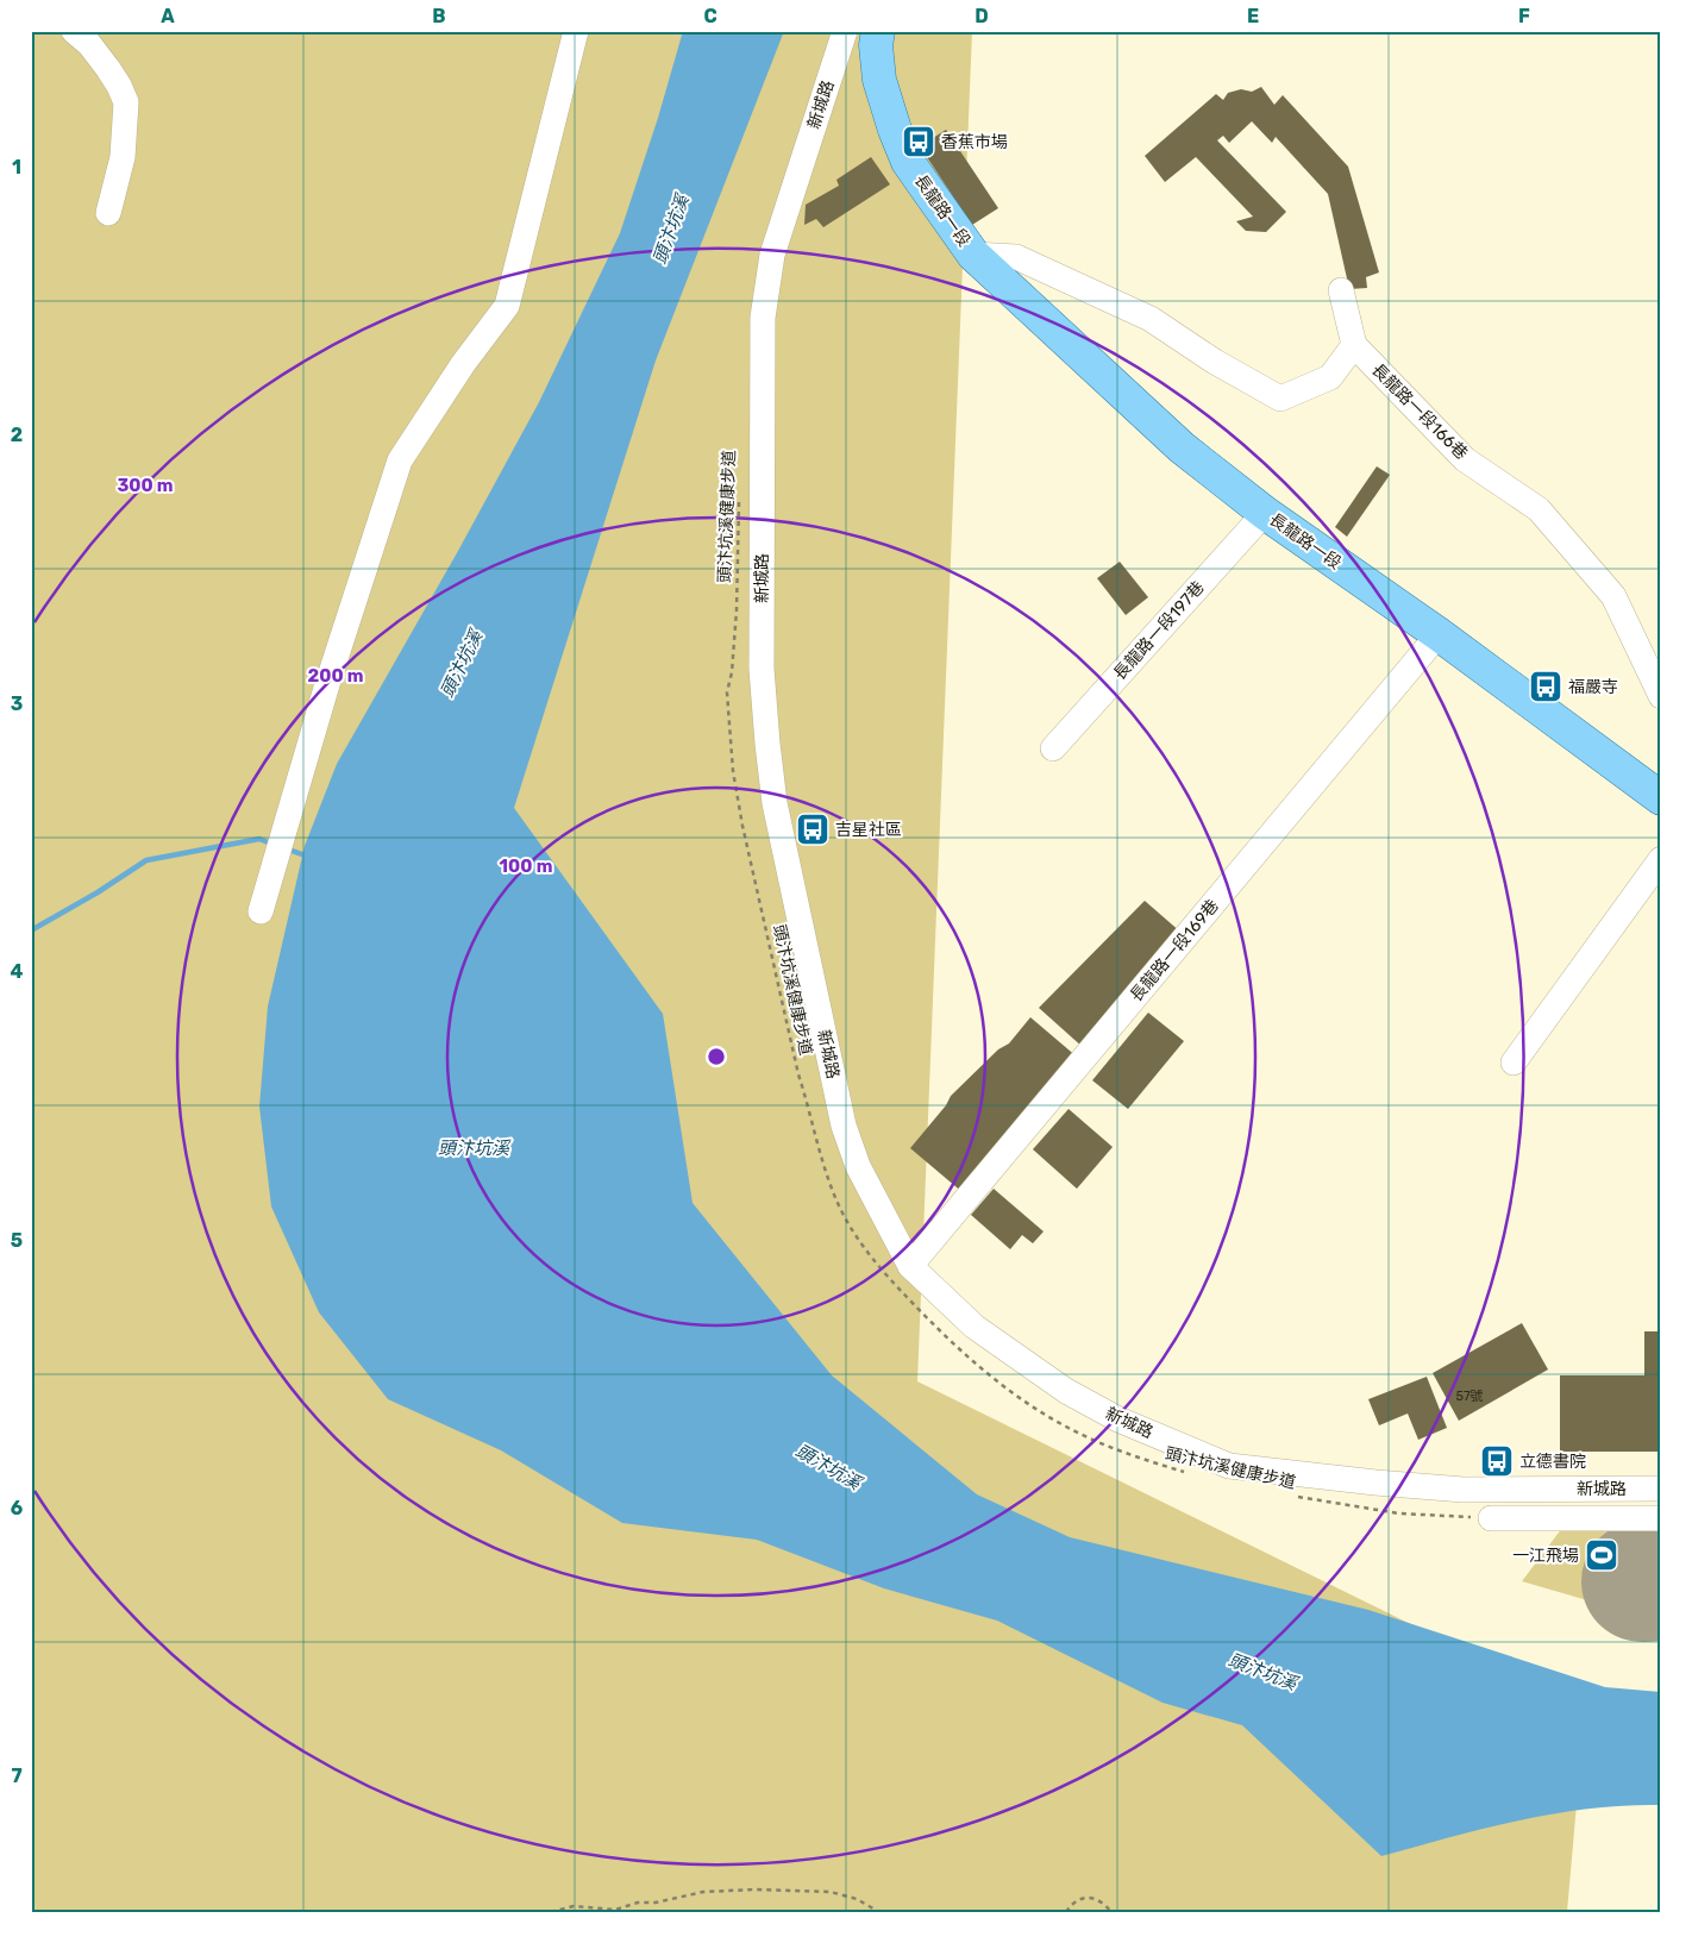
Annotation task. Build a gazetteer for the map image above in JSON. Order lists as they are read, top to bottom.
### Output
{
  "streets": {
    "main road": ["長龍路一段"],
    "street": [
      "新城路",
      "長龍路一段166巷",
      "長龍路一段197巷",
      "長龍路一段169巷"
    ],
    "path": ["頭汴坑溪健康步道"]
  },
  "crossings": [
    ["新城路", "長龍路一段169巷"],
    ["長龍路一段", "長龍路一段166巷"],
    ["長龍路一段", "長龍路一段197巷"],
    ["長龍路一段", "長龍路一段169巷"]
  ],
  "water": ["頭汴坑溪"],
  "places": {
    "bus stop": [
      "香蕉市場",
      "福嚴寺",
      "吉星社區",
      "立德書院"
    ],
    "sports": ["一江飛場"]
  },
  "house_numbers": ["57號"],
  "grid": {
    "columns": [
      "A",
      "B",
      "C",
      "D",
      "E",
      "F"
    ],
    "rows": [
      "1",
      "2",
      "3",
      "4",
      "5",
      "6",
      "7"
    ]
  },
  "rings": ["300 m", "200 m", "100 m"]
}
